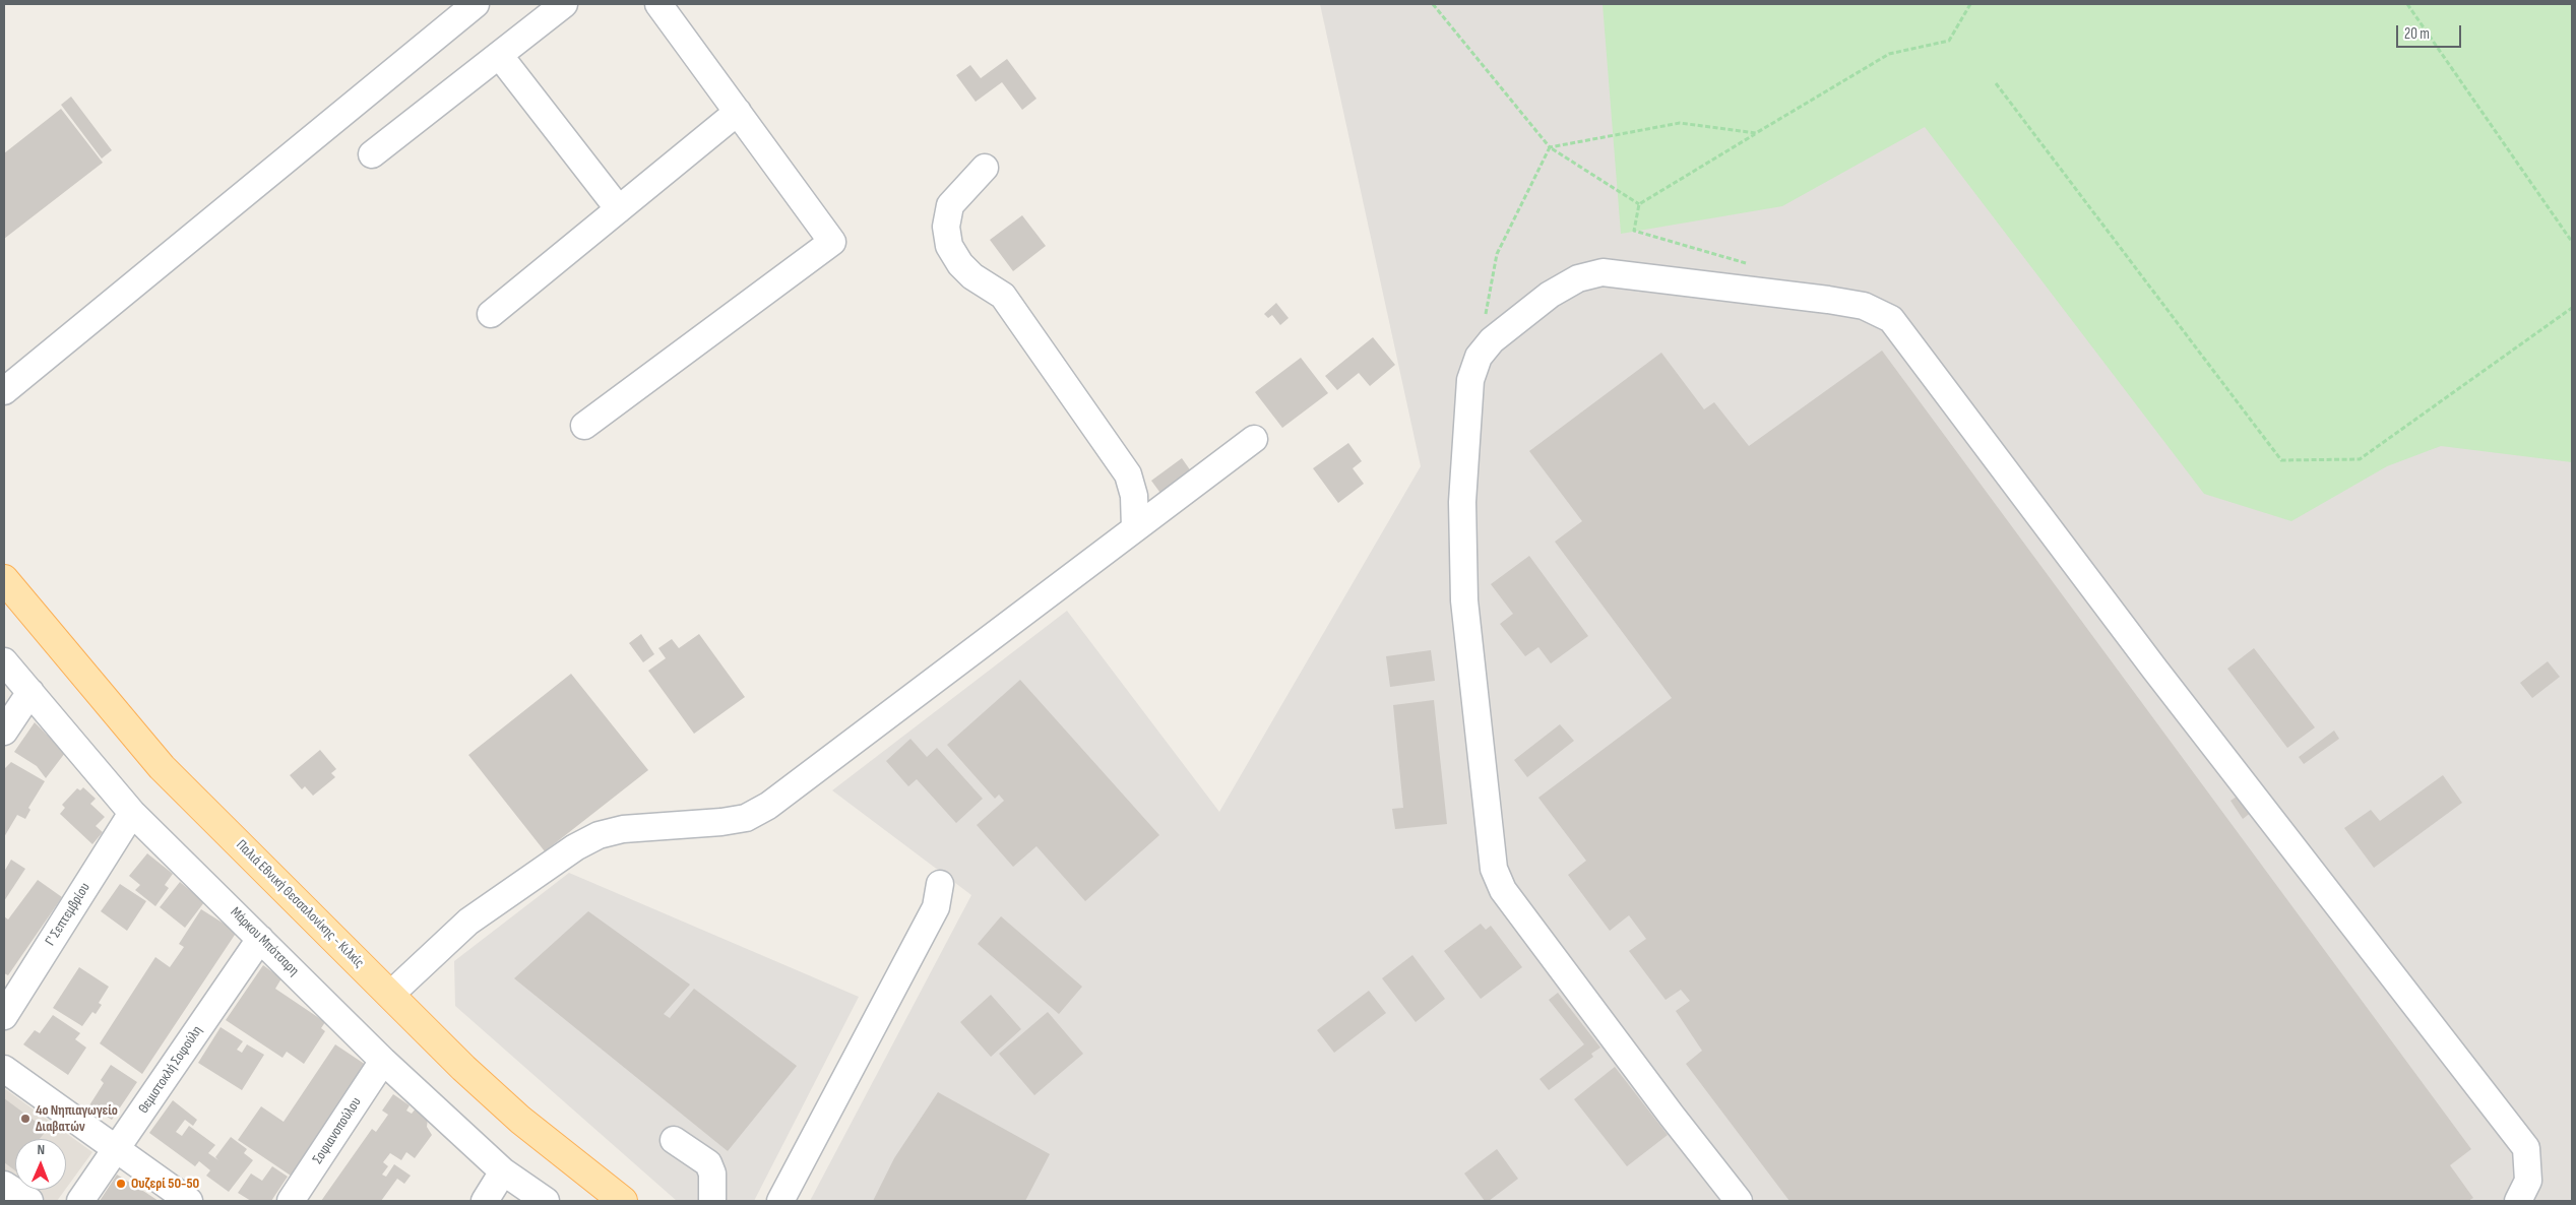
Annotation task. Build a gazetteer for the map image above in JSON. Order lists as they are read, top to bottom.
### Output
{
  "streets": {
    "main road": ["Παλιά Εθνική Θεσσαλονίκης - Κιλκίς"],
    "street": [
      "Γ' Σεπτεμβρίου",
      "Μάρκου Μπότσαρη",
      "Θεμιστοκλή Σοφούλη",
      "Σοφιανοπούλου"
    ]
  },
  "crossings": [
    ["Γ' Σεπτεμβρίου", "Μάρκου Μπότσαρη"],
    ["Μάρκου Μπότσαρη", "Θεμιστοκλή Σοφούλη"],
    ["Μάρκου Μπότσαρη", "Σοφιανοπούλου"]
  ],
  "places": ["4ο Νηπιαγωγείο Διαβατών", "Ουζερί 50-50"],
  "scale_bar": "20 m",
  "north": "top"
}
